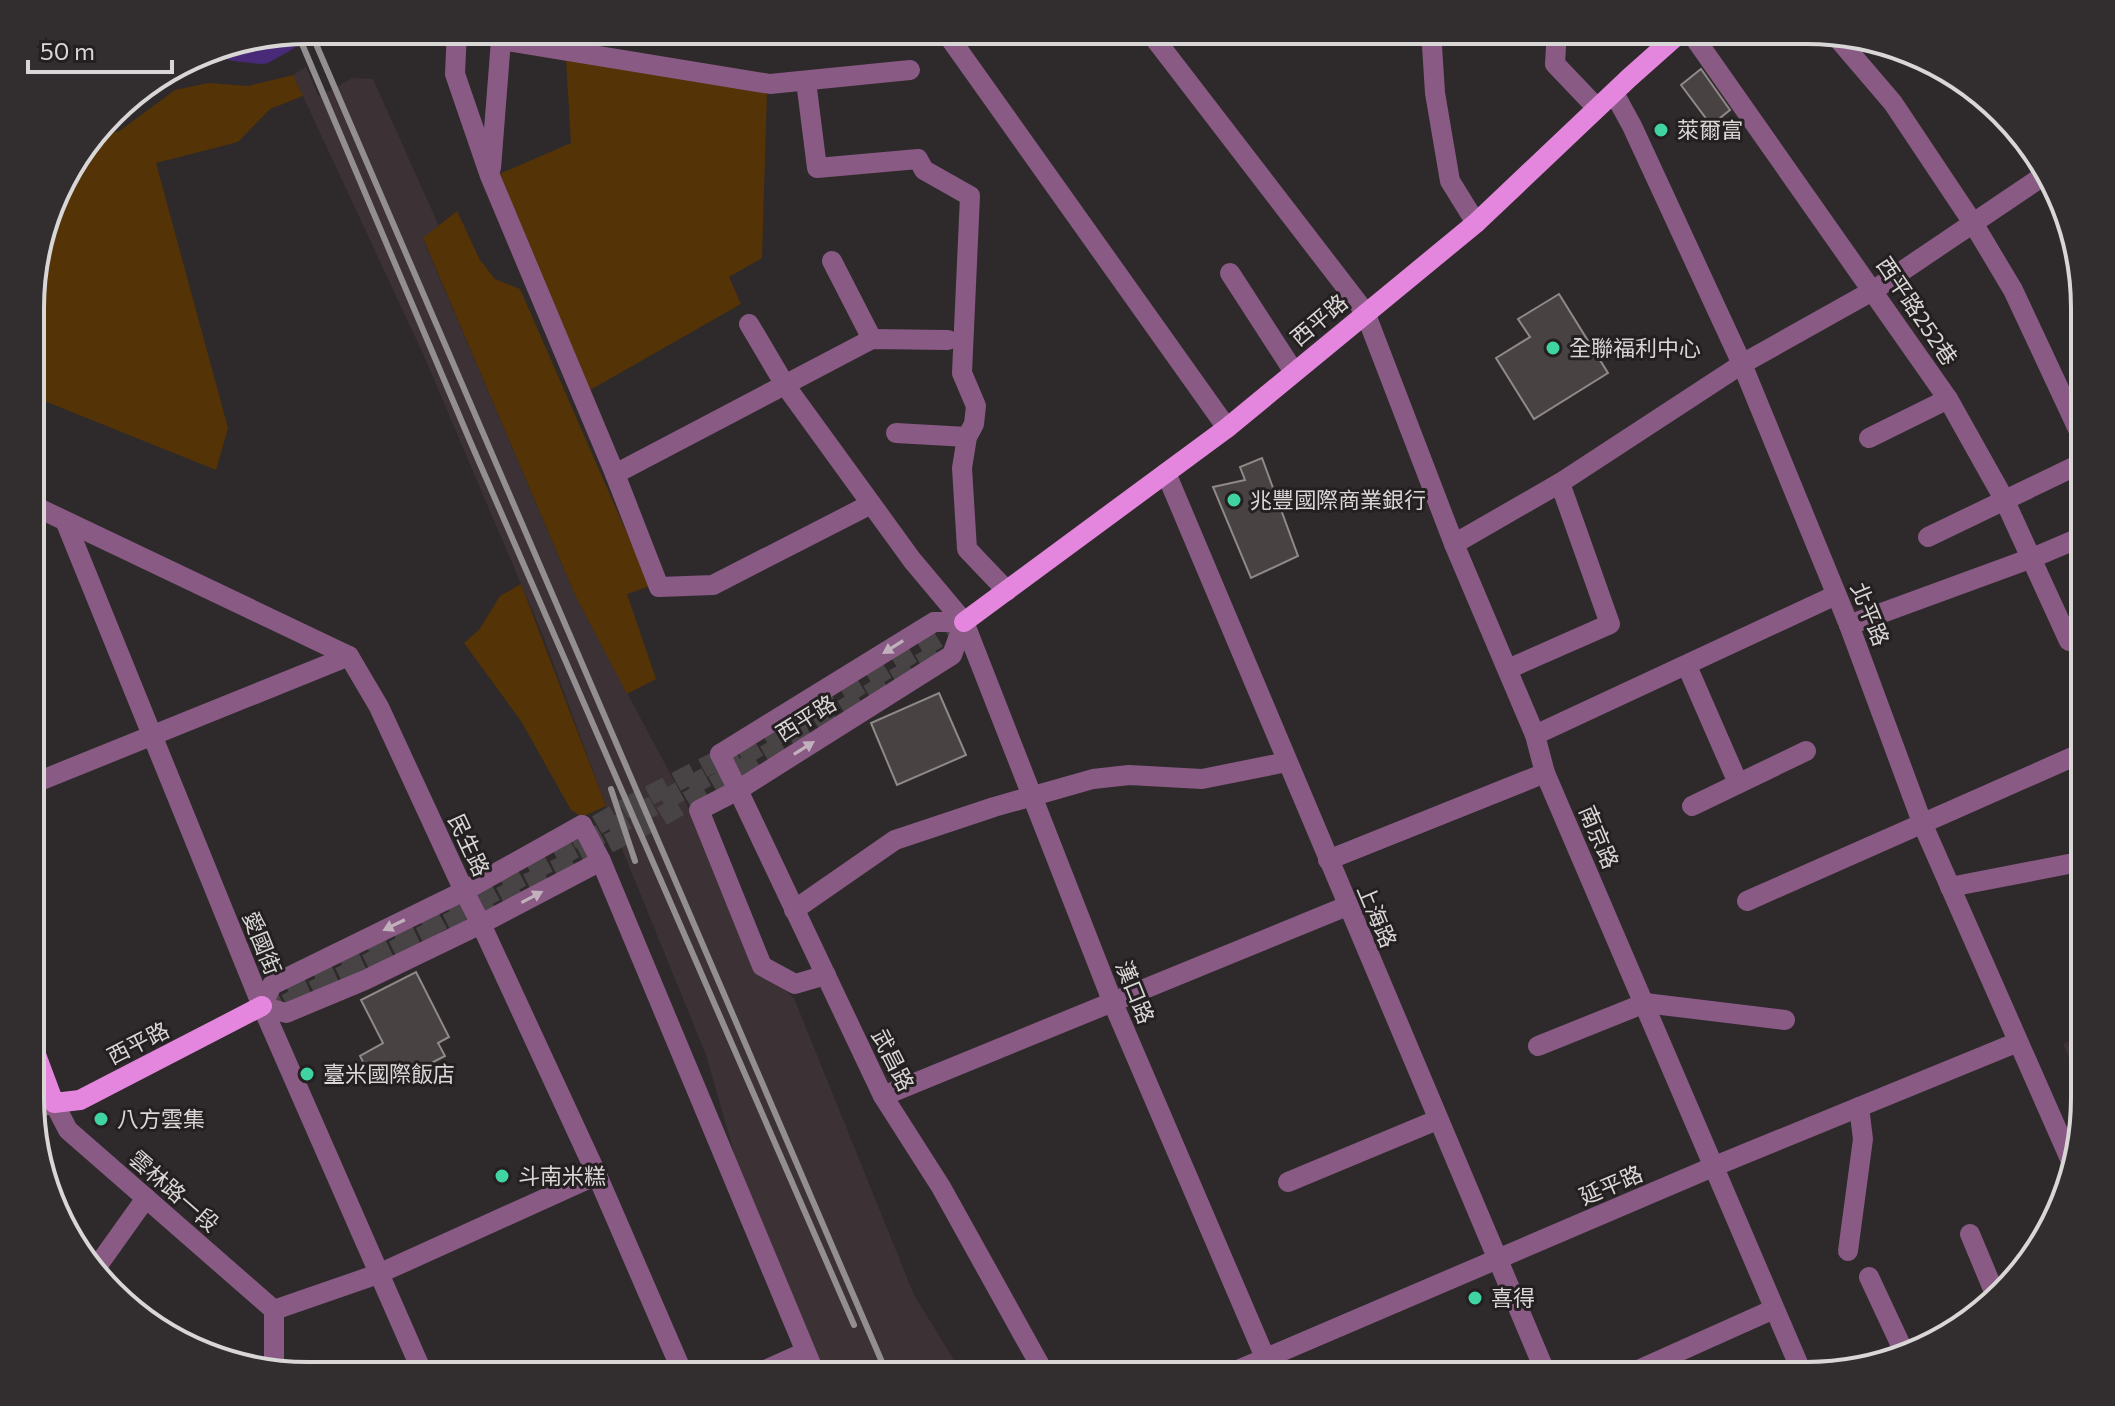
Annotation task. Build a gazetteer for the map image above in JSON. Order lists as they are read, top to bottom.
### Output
{
  "streets": {
    "main road": ["西平路", "雲林路一段"],
    "street": [
      "西平路252巷",
      "北平路",
      "南京路",
      "民生路",
      "上海路",
      "愛國街",
      "漢口路",
      "武昌路",
      "延平路"
    ]
  },
  "crossings": [
    ["西平路", "北平路"],
    ["西平路", "南京路"],
    ["西平路", "上海路"],
    ["西平路", "愛國街"],
    ["西平路", "漢口路"],
    ["西平路", "武昌路"],
    ["西平路", "雲林路一段"],
    ["北平路", "延平路"],
    ["南京路", "延平路"],
    ["上海路", "延平路"]
  ],
  "places": [
    "萊爾富",
    "全聯福利中心",
    "兆豐國際商業銀行",
    "臺米國際飯店",
    "八方雲集",
    "斗南米糕",
    "喜得"
  ],
  "scale_bar": "50 m"
}
